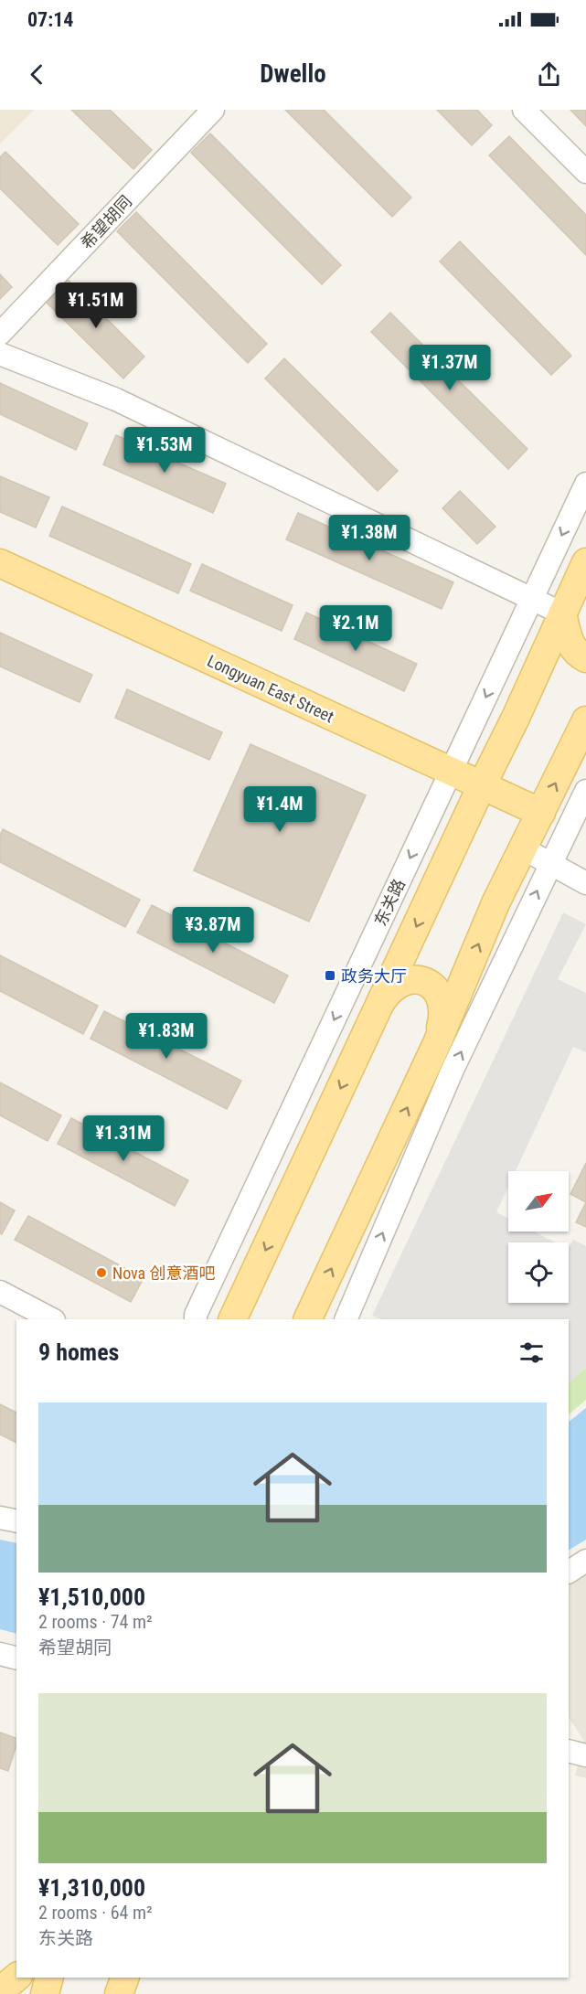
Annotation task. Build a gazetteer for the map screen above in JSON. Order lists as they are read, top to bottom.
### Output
{
  "streets": {
    "main road": ["Longyuan East Street", "东关路"],
    "street": ["希望胡同"]
  },
  "crossings": [
    ["Longyuan East Street", "东关路"]
  ],
  "places": {
    "transit": ["政务大厅"],
    "other": ["Nova 创意酒吧"]
  },
  "north": "top right",
  "page": {
    "status": "07:14",
    "header": "Dwello",
    "price": [
      "¥1.51M",
      "¥1.37M",
      "¥1.53M",
      "¥1.38M",
      "¥2.1M",
      "¥1.4M",
      "¥3.87M",
      "¥1.83M",
      "¥1.31M"
    ],
    "heading": "9 homes",
    "list": [
      {
        "name": "¥1,510,000",
        "note": "2 rooms · 74 m² · 希望胡同"
      },
      {
        "name": "¥1,310,000",
        "note": "2 rooms · 64 m² · 东关路"
      }
    ]
  }
}
